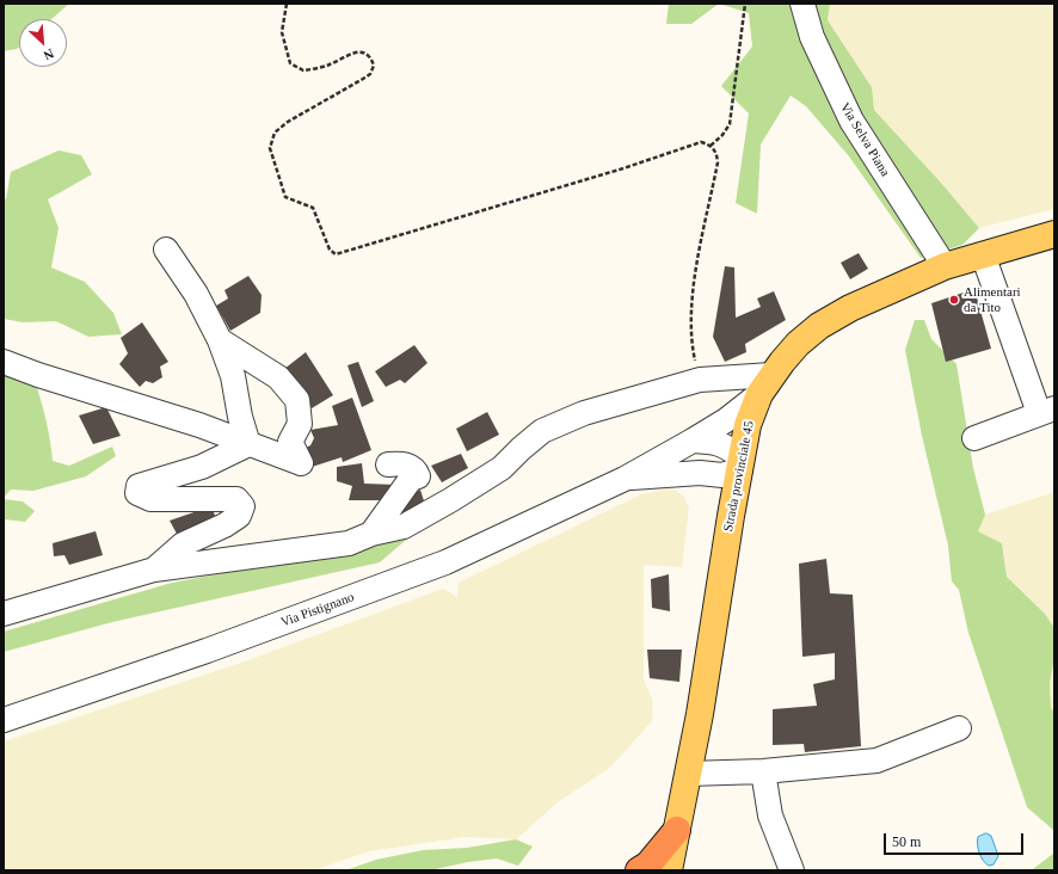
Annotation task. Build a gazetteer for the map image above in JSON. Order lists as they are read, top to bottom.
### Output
{
  "streets": {
    "main road": ["Strada provinciale 45"],
    "street": ["Via Selva Piana", "Via Pistignano"]
  },
  "crossings": [
    ["Via Selva Piana", "Strada provinciale 45"],
    ["Strada provinciale 45", "Via Pistignano"]
  ],
  "places": ["Alimentari da Tito"],
  "scale_bar": "50 m",
  "north": "bottom right"
}
